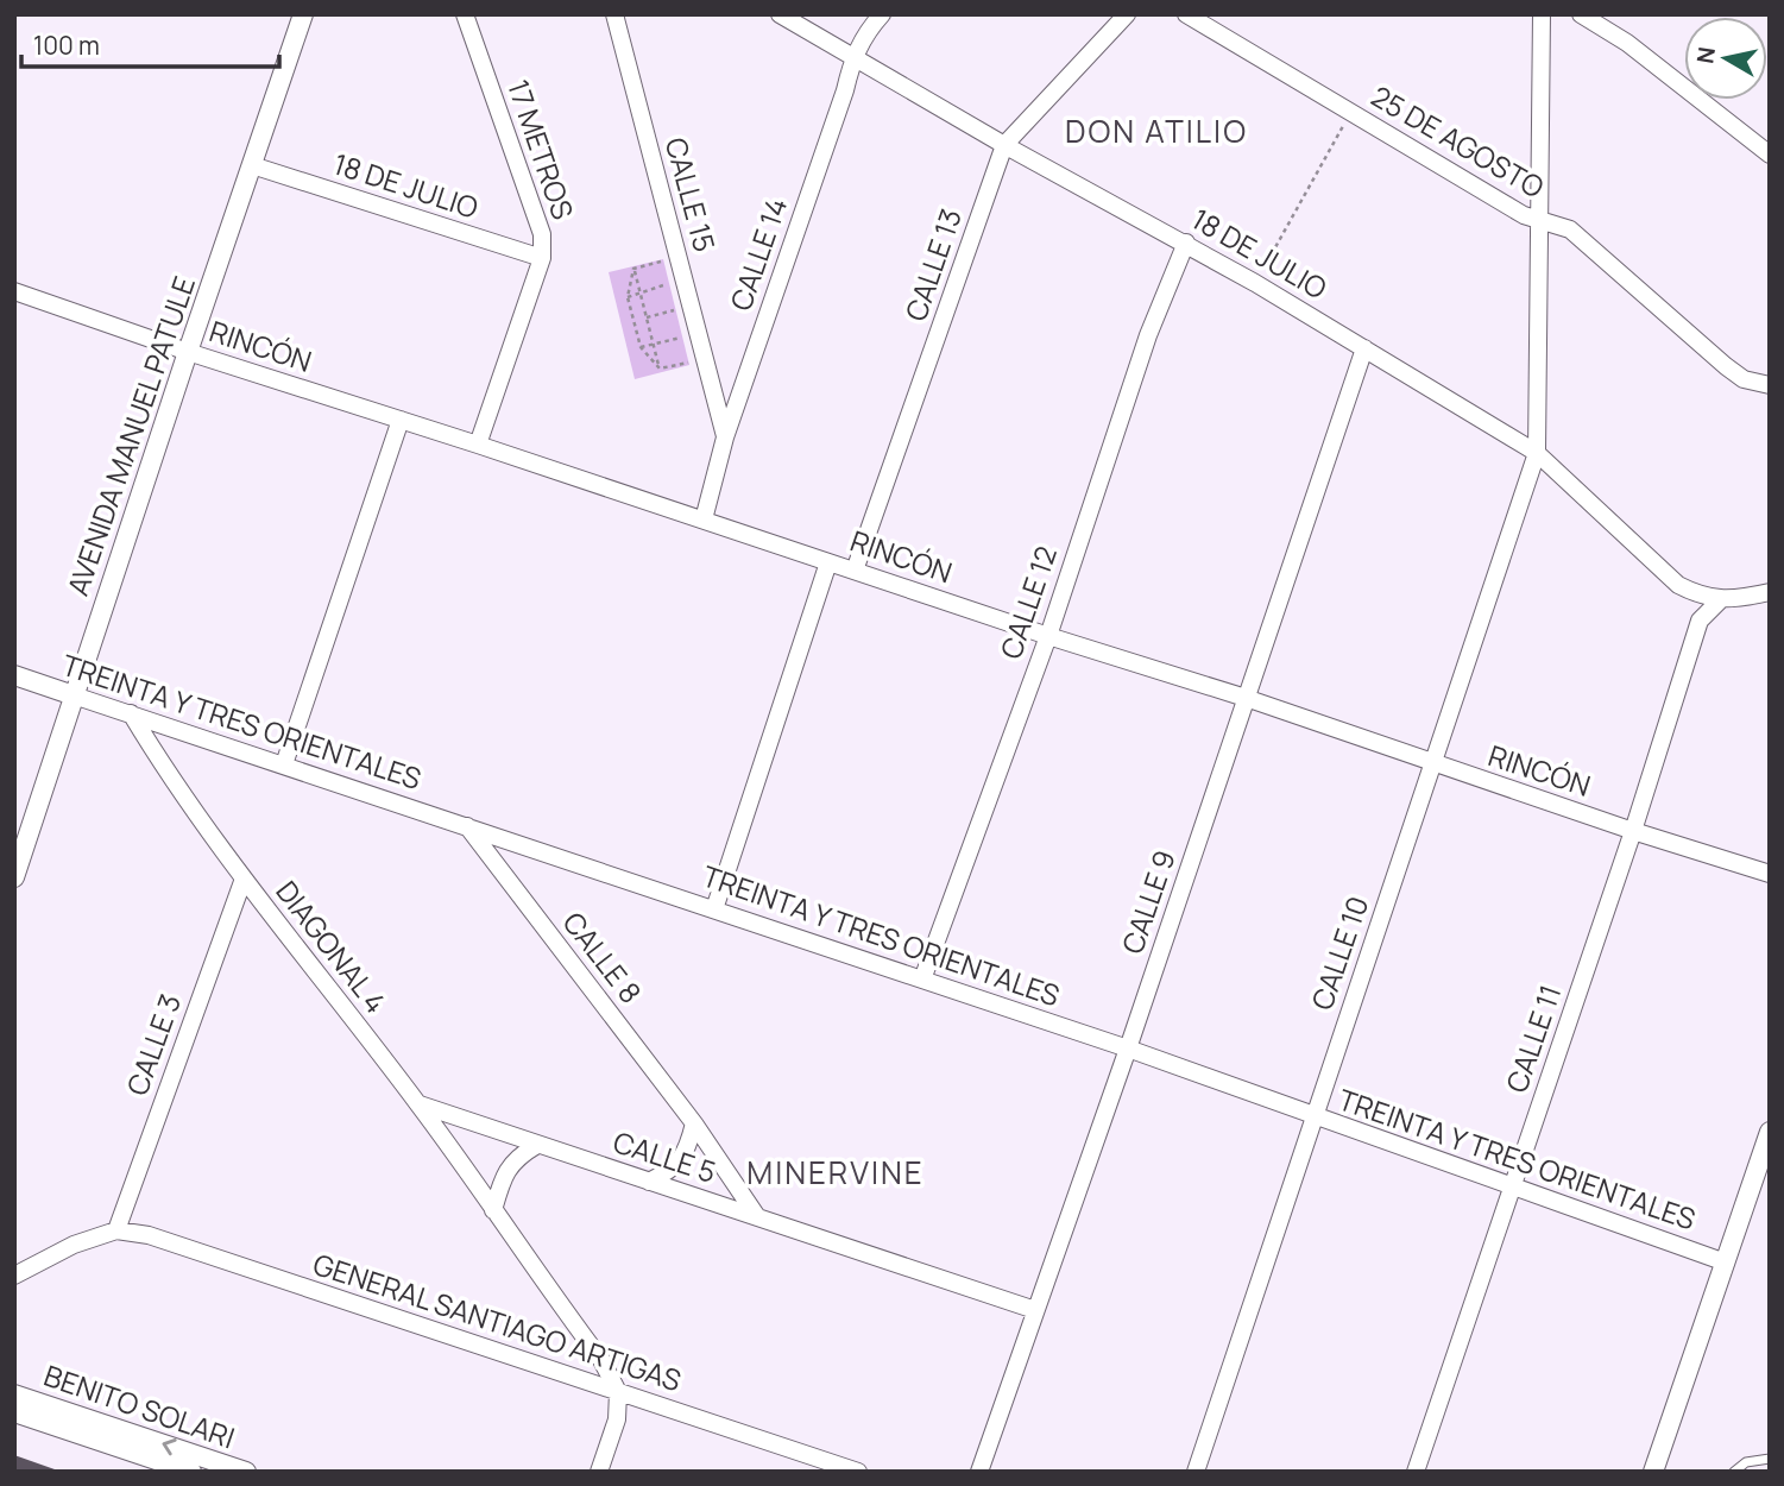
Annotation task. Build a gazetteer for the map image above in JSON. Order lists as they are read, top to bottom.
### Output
{
  "streets": {
    "street": [
      "25 DE AGOSTO",
      "17 METROS",
      "18 DE JULIO",
      "CALLE 15",
      "CALLE 14",
      "CALLE 13",
      "RINCÓN",
      "AVENIDA MANUEL PATULE",
      "CALLE 12",
      "TREINTA Y TRES ORIENTALES",
      "CALLE 9",
      "DIAGONAL 4",
      "CALLE 10",
      "CALLE 8",
      "CALLE 11",
      "CALLE 3",
      "CALLE 5",
      "GENERAL SANTIAGO ARTIGAS",
      "BENITO SOLARI"
    ]
  },
  "crossings": [
    ["25 DE AGOSTO", "CALLE 10"],
    ["17 METROS", "18 DE JULIO"],
    ["17 METROS", "RINCÓN"],
    ["18 DE JULIO", "CALLE 14"],
    ["18 DE JULIO", "CALLE 13"],
    ["18 DE JULIO", "AVENIDA MANUEL PATULE"],
    ["18 DE JULIO", "CALLE 12"],
    ["18 DE JULIO", "CALLE 9"],
    ["18 DE JULIO", "CALLE 10"],
    ["18 DE JULIO", "CALLE 11"],
    ["CALLE 15", "CALLE 14"],
    ["CALLE 14", "RINCÓN"],
    ["CALLE 13", "RINCÓN"],
    ["RINCÓN", "AVENIDA MANUEL PATULE"],
    ["RINCÓN", "CALLE 12"],
    ["RINCÓN", "CALLE 9"],
    ["RINCÓN", "CALLE 10"],
    ["RINCÓN", "CALLE 11"],
    ["AVENIDA MANUEL PATULE", "TREINTA Y TRES ORIENTALES"],
    ["CALLE 12", "TREINTA Y TRES ORIENTALES"],
    ["TREINTA Y TRES ORIENTALES", "CALLE 9"],
    ["TREINTA Y TRES ORIENTALES", "DIAGONAL 4"],
    ["TREINTA Y TRES ORIENTALES", "CALLE 10"],
    ["TREINTA Y TRES ORIENTALES", "CALLE 8"],
    ["TREINTA Y TRES ORIENTALES", "CALLE 11"],
    ["CALLE 9", "CALLE 5"],
    ["DIAGONAL 4", "CALLE 3"],
    ["DIAGONAL 4", "CALLE 5"],
    ["DIAGONAL 4", "GENERAL SANTIAGO ARTIGAS"],
    ["CALLE 8", "CALLE 5"],
    ["CALLE 3", "GENERAL SANTIAGO ARTIGAS"]
  ],
  "districts": ["DON ATILIO", "MINERVINE"],
  "scale_bar": "100 m",
  "north": "left"
}
